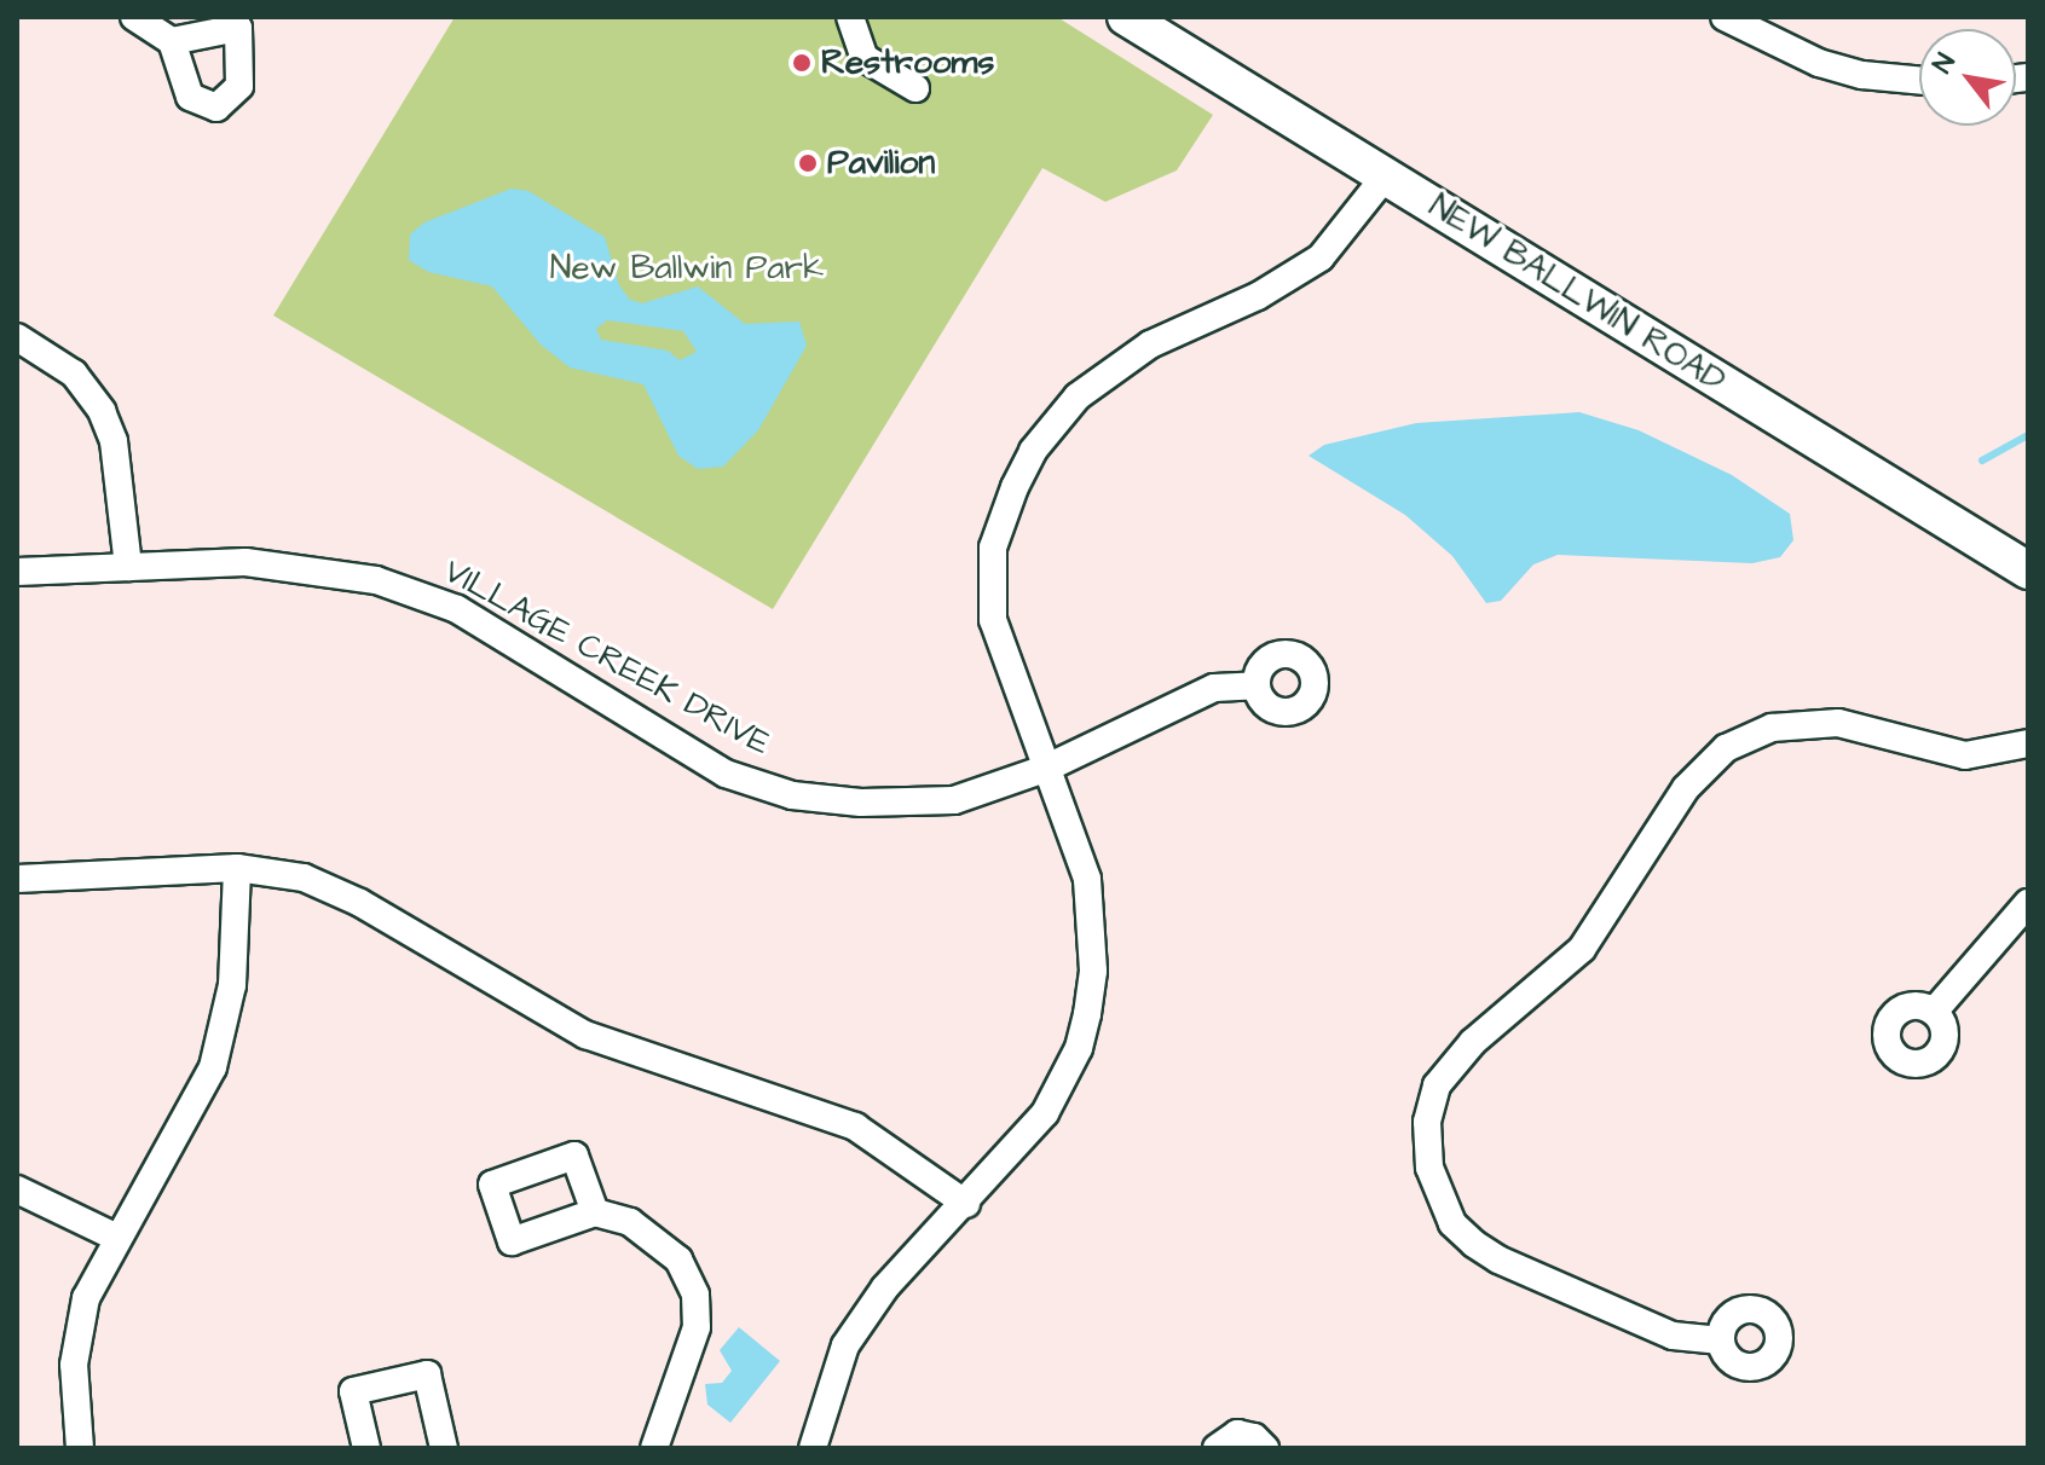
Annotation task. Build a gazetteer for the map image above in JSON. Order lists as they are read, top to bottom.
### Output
{
  "streets": {
    "main road": ["NEW BALLWIN ROAD"],
    "street": ["VILLAGE CREEK DRIVE"]
  },
  "parks": ["New Ballwin Park"],
  "places": ["Restrooms", "Pavilion"],
  "north": "top left"
}
